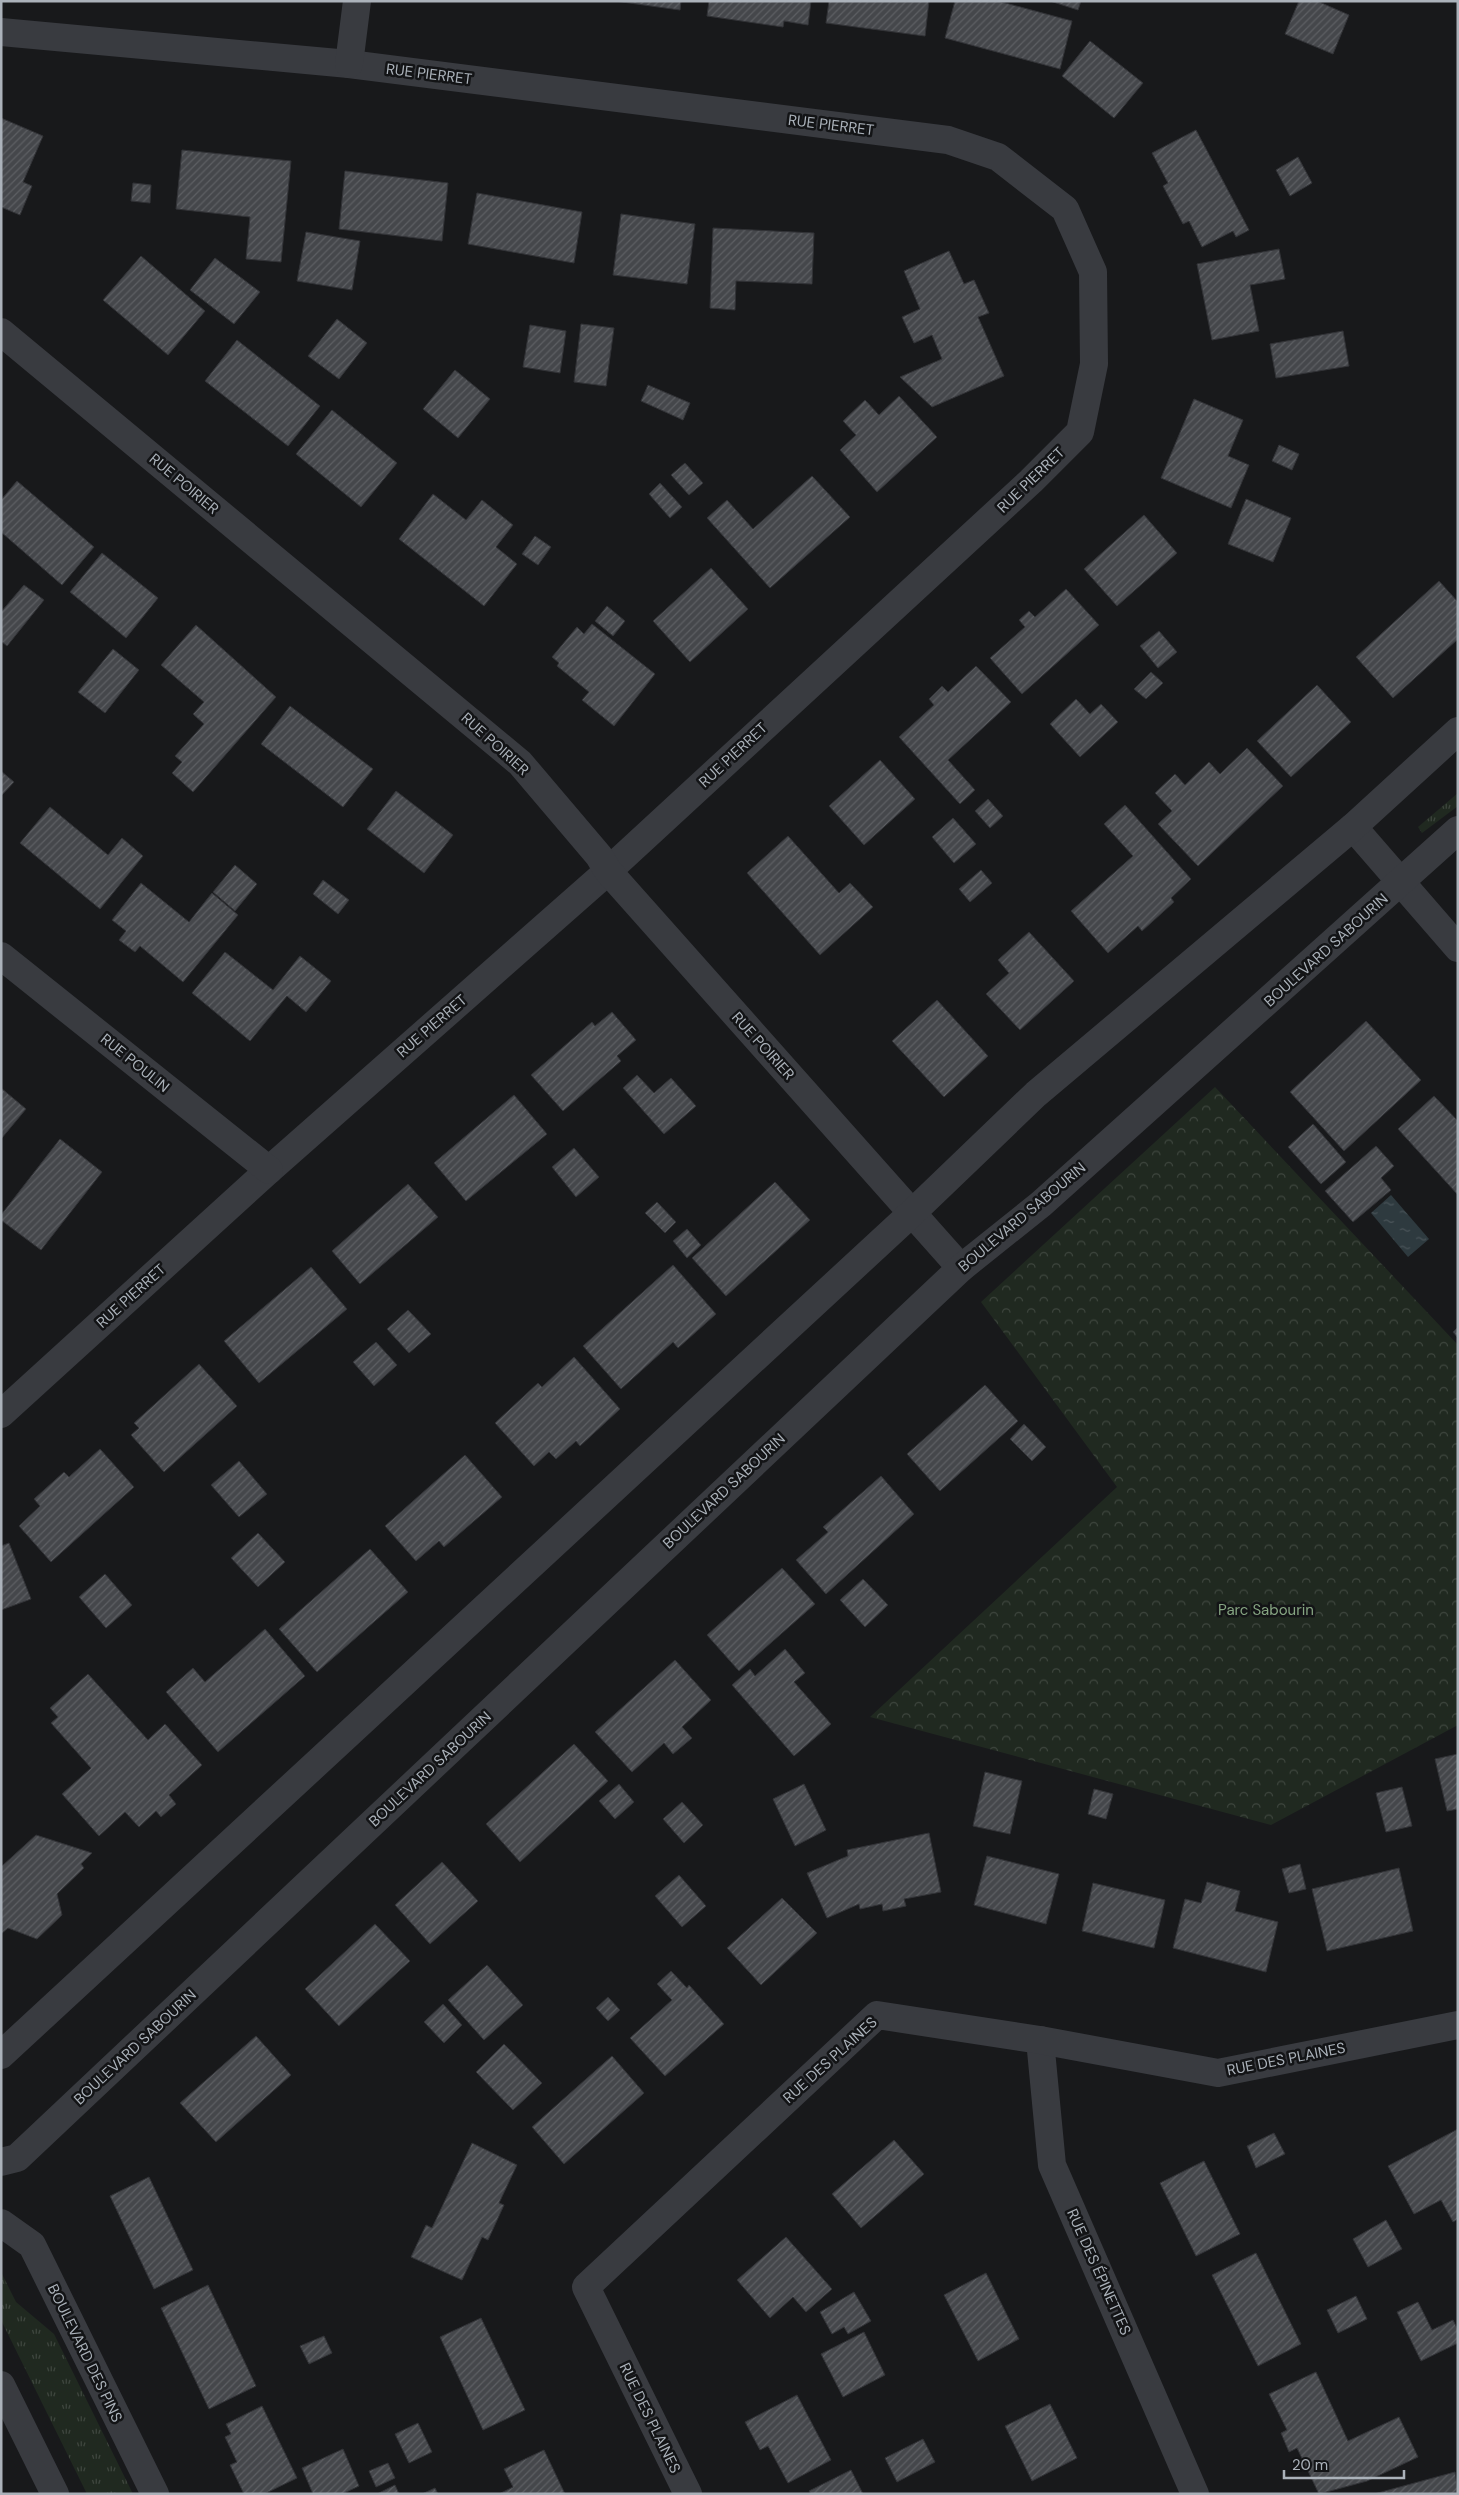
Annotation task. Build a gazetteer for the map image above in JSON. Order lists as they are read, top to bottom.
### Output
{
  "streets": {
    "street": [
      "RUE PIERRET",
      "RUE POIRIER",
      "BOULEVARD SABOURIN",
      "RUE POULIN",
      "RUE DES PLAINES",
      "RUE DES ÉPINETTES",
      "BOULEVARD DES PINS"
    ]
  },
  "crossings": [
    ["RUE PIERRET", "RUE POIRIER"],
    ["RUE PIERRET", "RUE POULIN"],
    ["RUE POIRIER", "BOULEVARD SABOURIN"],
    ["RUE DES PLAINES", "RUE DES ÉPINETTES"]
  ],
  "parks": ["Parc Sabourin"],
  "scale_bar": "20 m"
}
